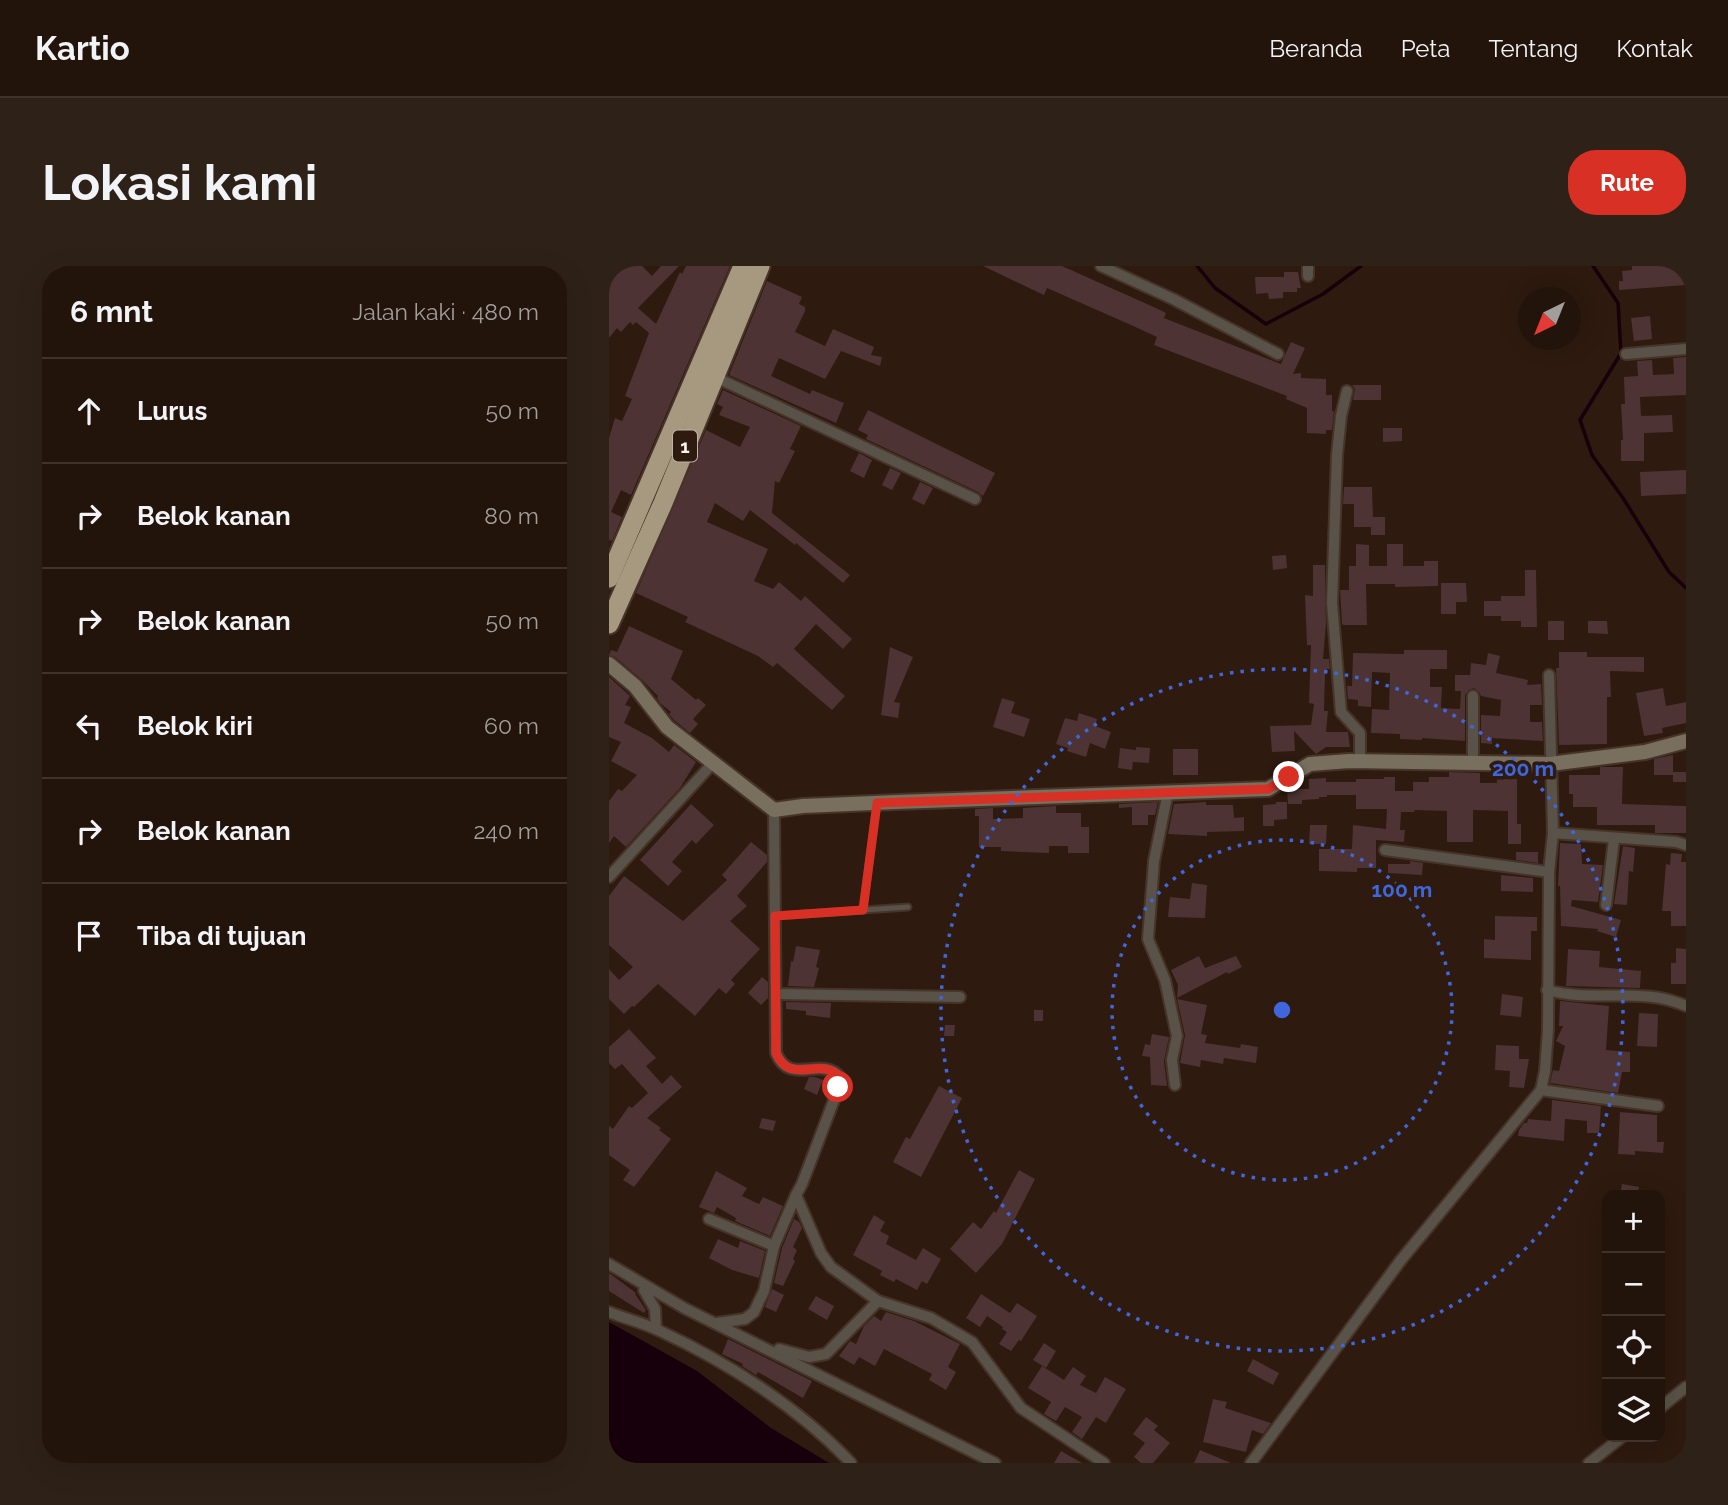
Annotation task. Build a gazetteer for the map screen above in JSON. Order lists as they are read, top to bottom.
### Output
{
  "streets": {
    "highway": ["1"]
  },
  "north": "bottom left",
  "page": {
    "header": "Kartio",
    "nav": [
      "Beranda",
      "Peta",
      "Tentang",
      "Kontak"
    ],
    "buttons": "Rute",
    "title": "Lokasi kami",
    "heading": ["6 mnt", "Jalan kaki · 480 m"],
    "list": [
      ["Lurus", "50 m"],
      ["Belok kanan", "80 m"],
      ["Belok kanan", "50 m"],
      ["Belok kiri", "60 m"],
      ["Belok kanan", "240 m"],
      "Tiba di tujuan"
    ],
    "map_buttons": ["+", "−"]
  },
  "rings": ["200 m", "100 m"]
}
